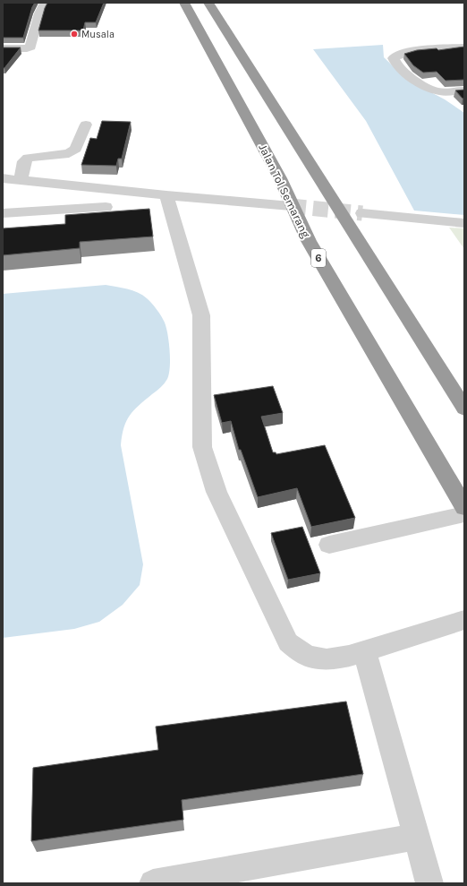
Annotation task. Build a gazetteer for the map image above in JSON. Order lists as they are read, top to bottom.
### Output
{
  "streets": {
    "highway": ["Jalan Tol Semarang", "6"]
  },
  "places": ["Musala"]
}
